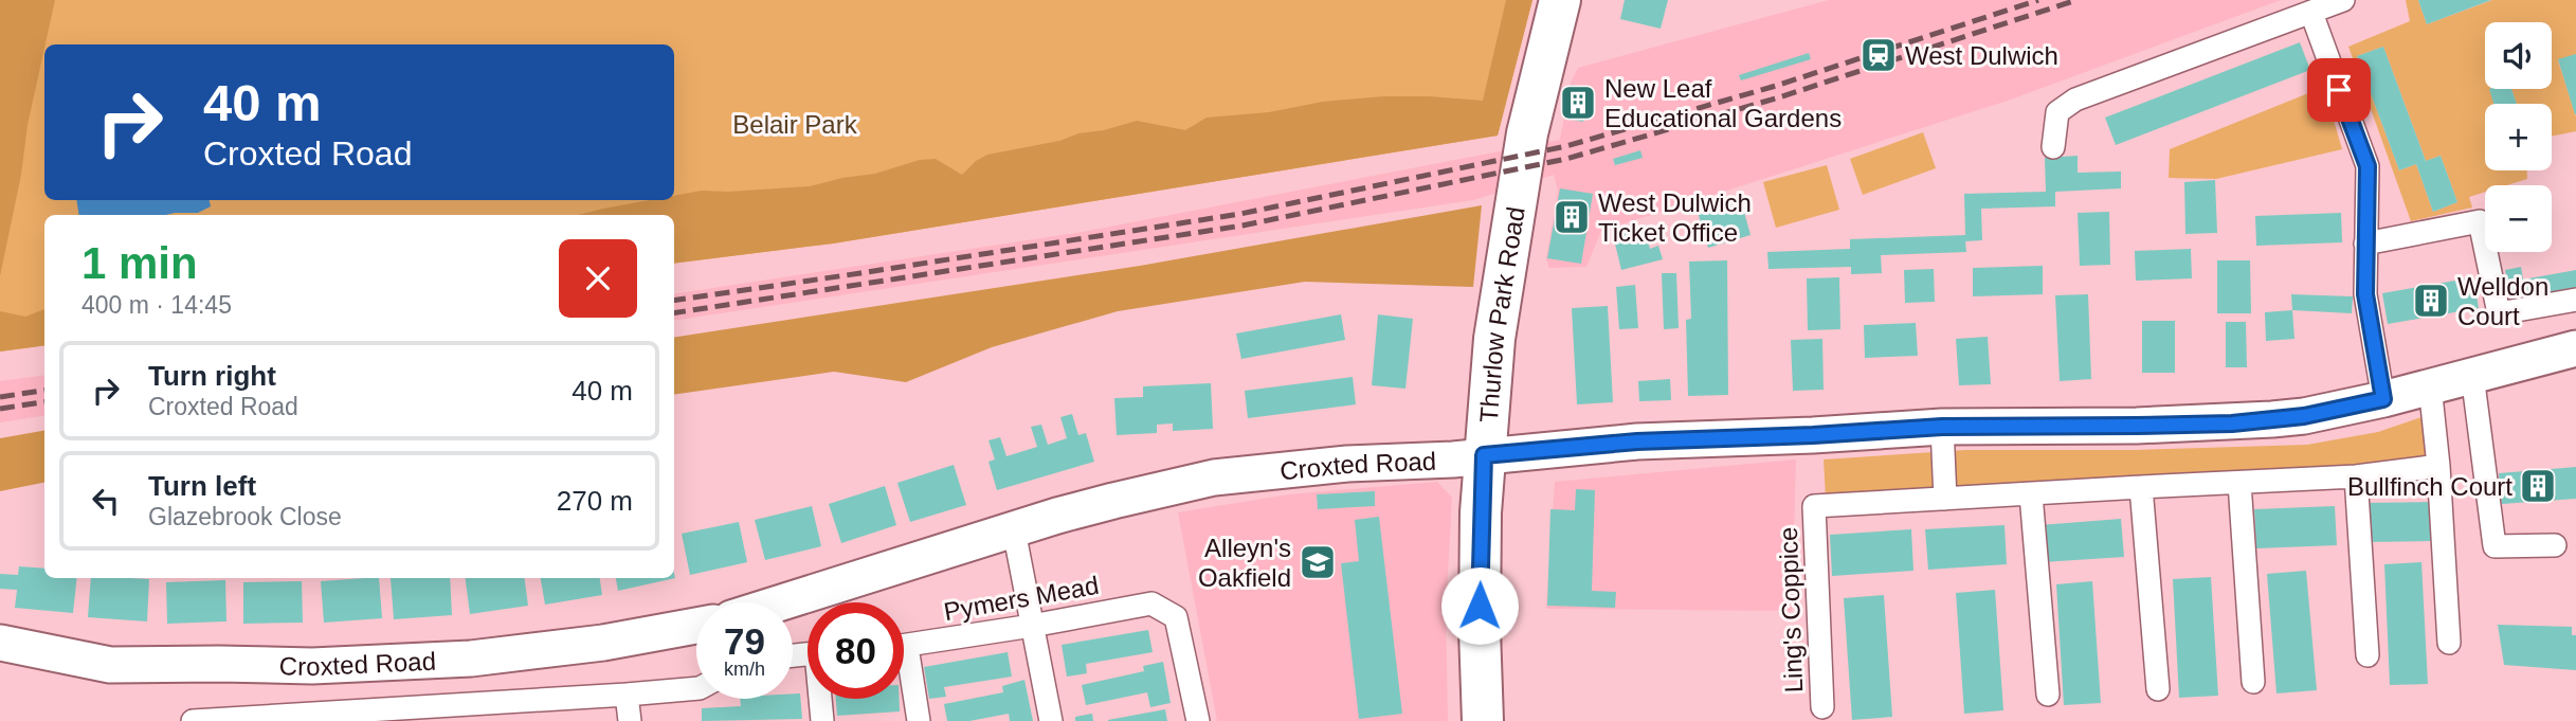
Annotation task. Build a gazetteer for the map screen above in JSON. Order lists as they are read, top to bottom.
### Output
{
  "streets": {
    "highway": ["Thurlow Park Road"],
    "main road": ["Croxted Road"],
    "street": ["Pymers Mead", "Ling's Coppice"]
  },
  "crossings": [
    ["Thurlow Park Road", "Croxted Road"]
  ],
  "parks": ["Belair Park"],
  "places": {
    "station": ["West Dulwich"],
    "building": [
      "New Leaf Educational Gardens",
      "West Dulwich Ticket Office",
      "Welldon Court",
      "Bullfinch Court"
    ],
    "school or university": ["Alleyn's Oakfield"]
  },
  "page": {
    "map_buttons": ["+", "−"],
    "turn": ["40 m", "Croxted Road"],
    "heading": ["1 min", "400 m · 14:45"],
    "list": [
      {
        "name": "Turn right",
        "note": "Croxted Road",
        "value": "40 m"
      },
      {
        "name": "Turn left",
        "note": "Glazebrook Close",
        "value": "270 m"
      }
    ],
    "speed": "79 km/h",
    "limit": "80"
  }
}
